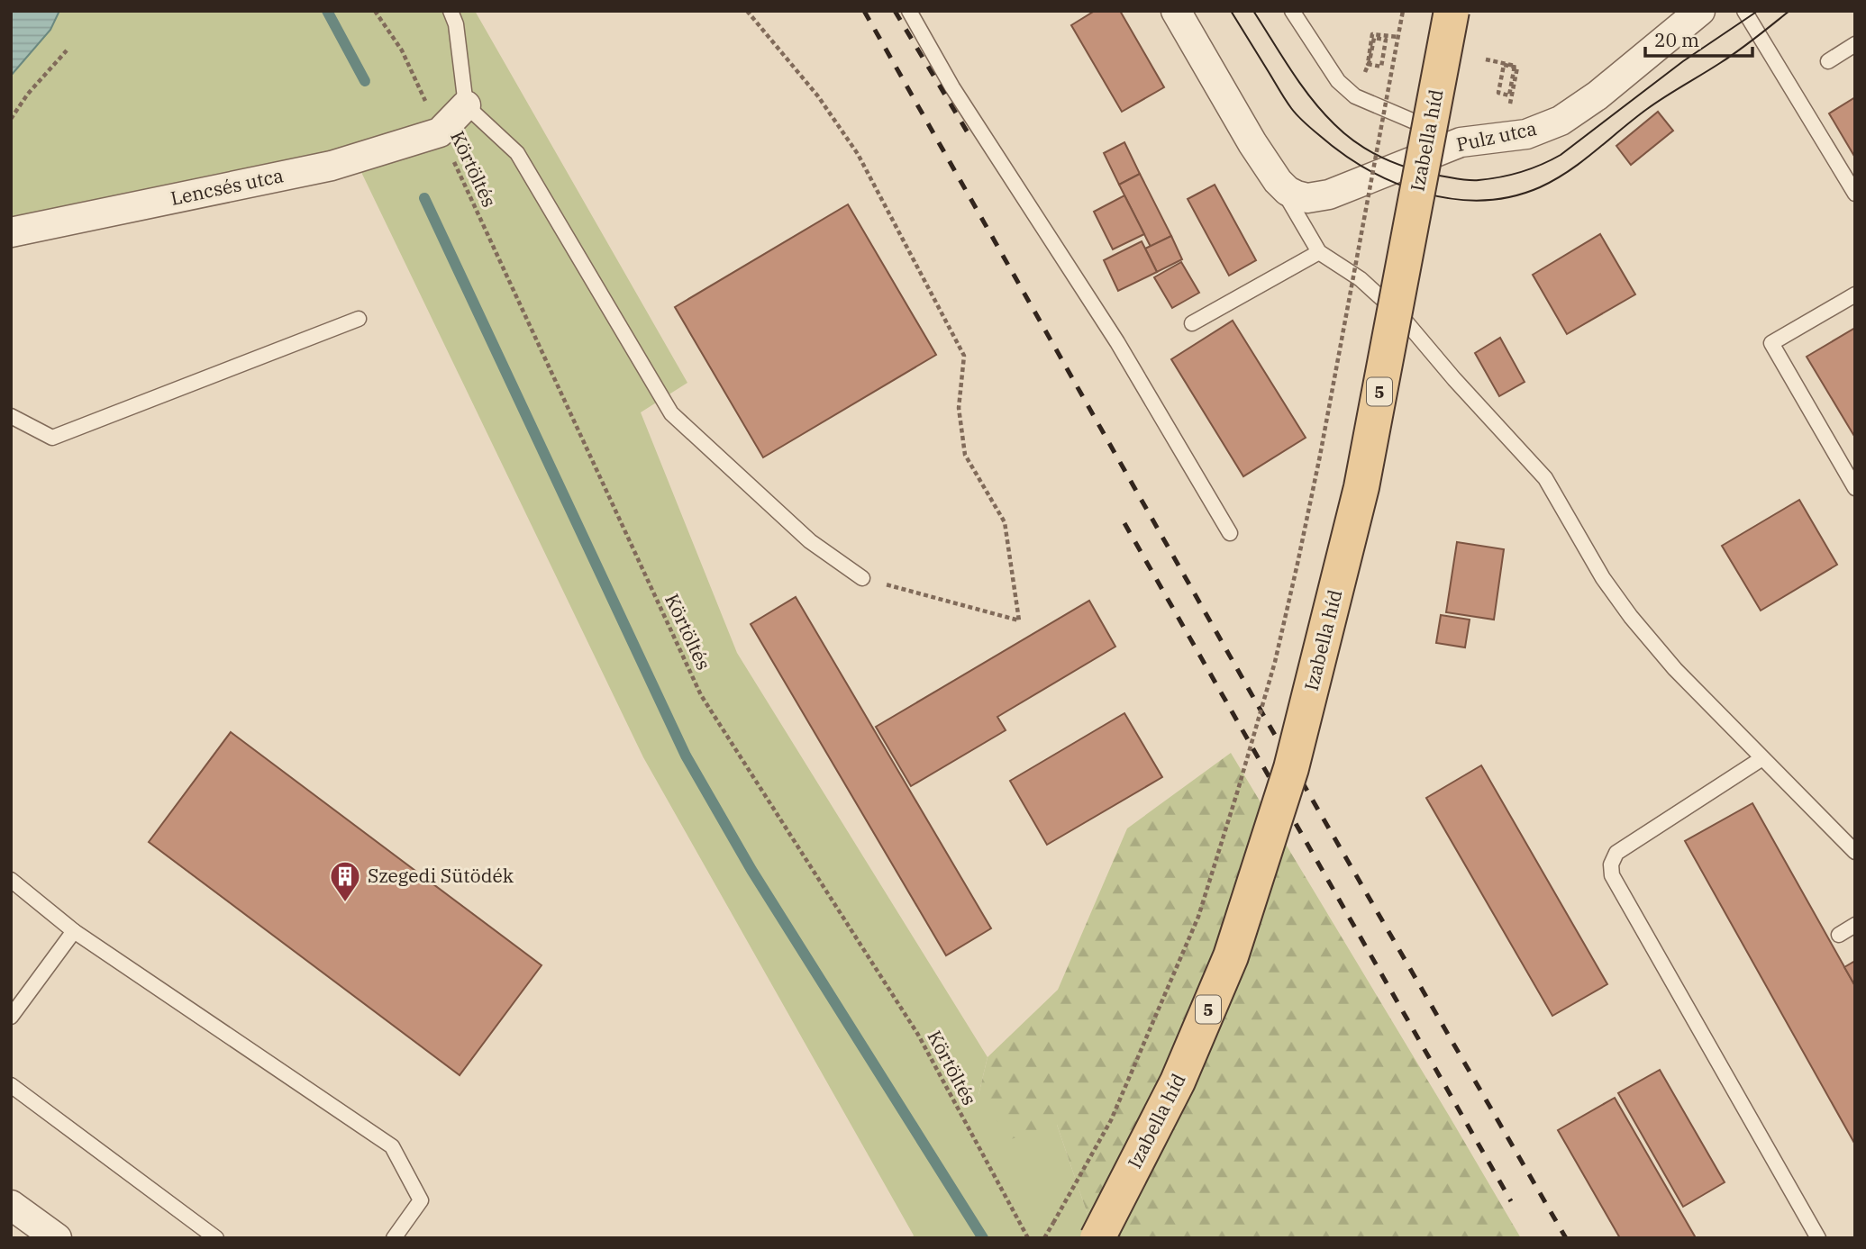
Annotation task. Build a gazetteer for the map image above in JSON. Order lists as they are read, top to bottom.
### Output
{
  "streets": {
    "main road": ["Izabella híd", "5"],
    "street": ["Pulz utca", "Lencsés utca"],
    "path": ["Körtöltés"]
  },
  "crossings": [
    ["Körtöltés", "Lencsés utca"]
  ],
  "places": {
    "building": ["Szegedi Sütödék"]
  },
  "scale_bar": "20 m"
}
